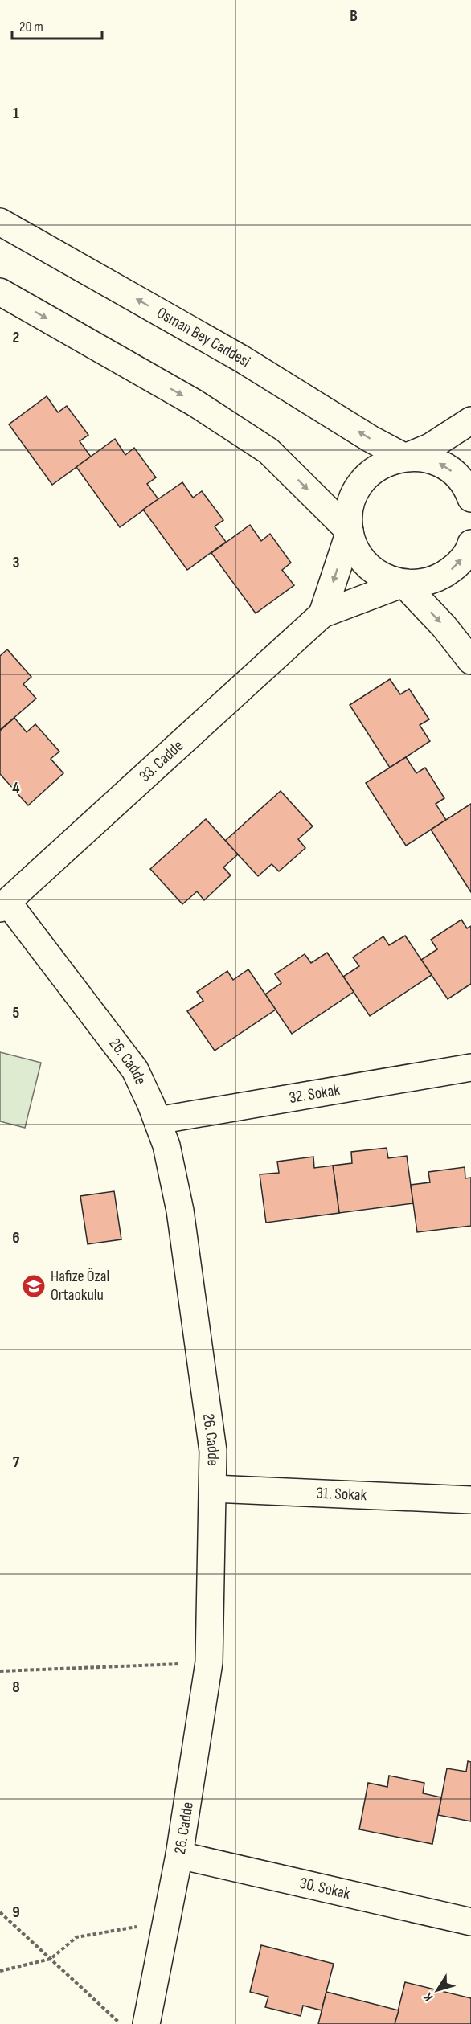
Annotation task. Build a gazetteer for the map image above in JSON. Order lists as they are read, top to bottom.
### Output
{
  "streets": {
    "street": [
      "Osman Bey Caddesi",
      "33. Cadde",
      "26. Cadde",
      "32. Sokak",
      "31. Sokak",
      "30. Sokak"
    ]
  },
  "crossings": [
    ["33. Cadde", "26. Cadde"],
    ["26. Cadde", "32. Sokak"],
    ["26. Cadde", "31. Sokak"],
    ["26. Cadde", "30. Sokak"]
  ],
  "places": {
    "school or university": ["Hafize Özal Ortaokulu"]
  },
  "scale_bar": "20 m",
  "north": "bottom left",
  "grid": {
    "columns": ["B"],
    "rows": [
      "1",
      "2",
      "3",
      "4",
      "5",
      "6",
      "7",
      "8",
      "9"
    ]
  }
}
